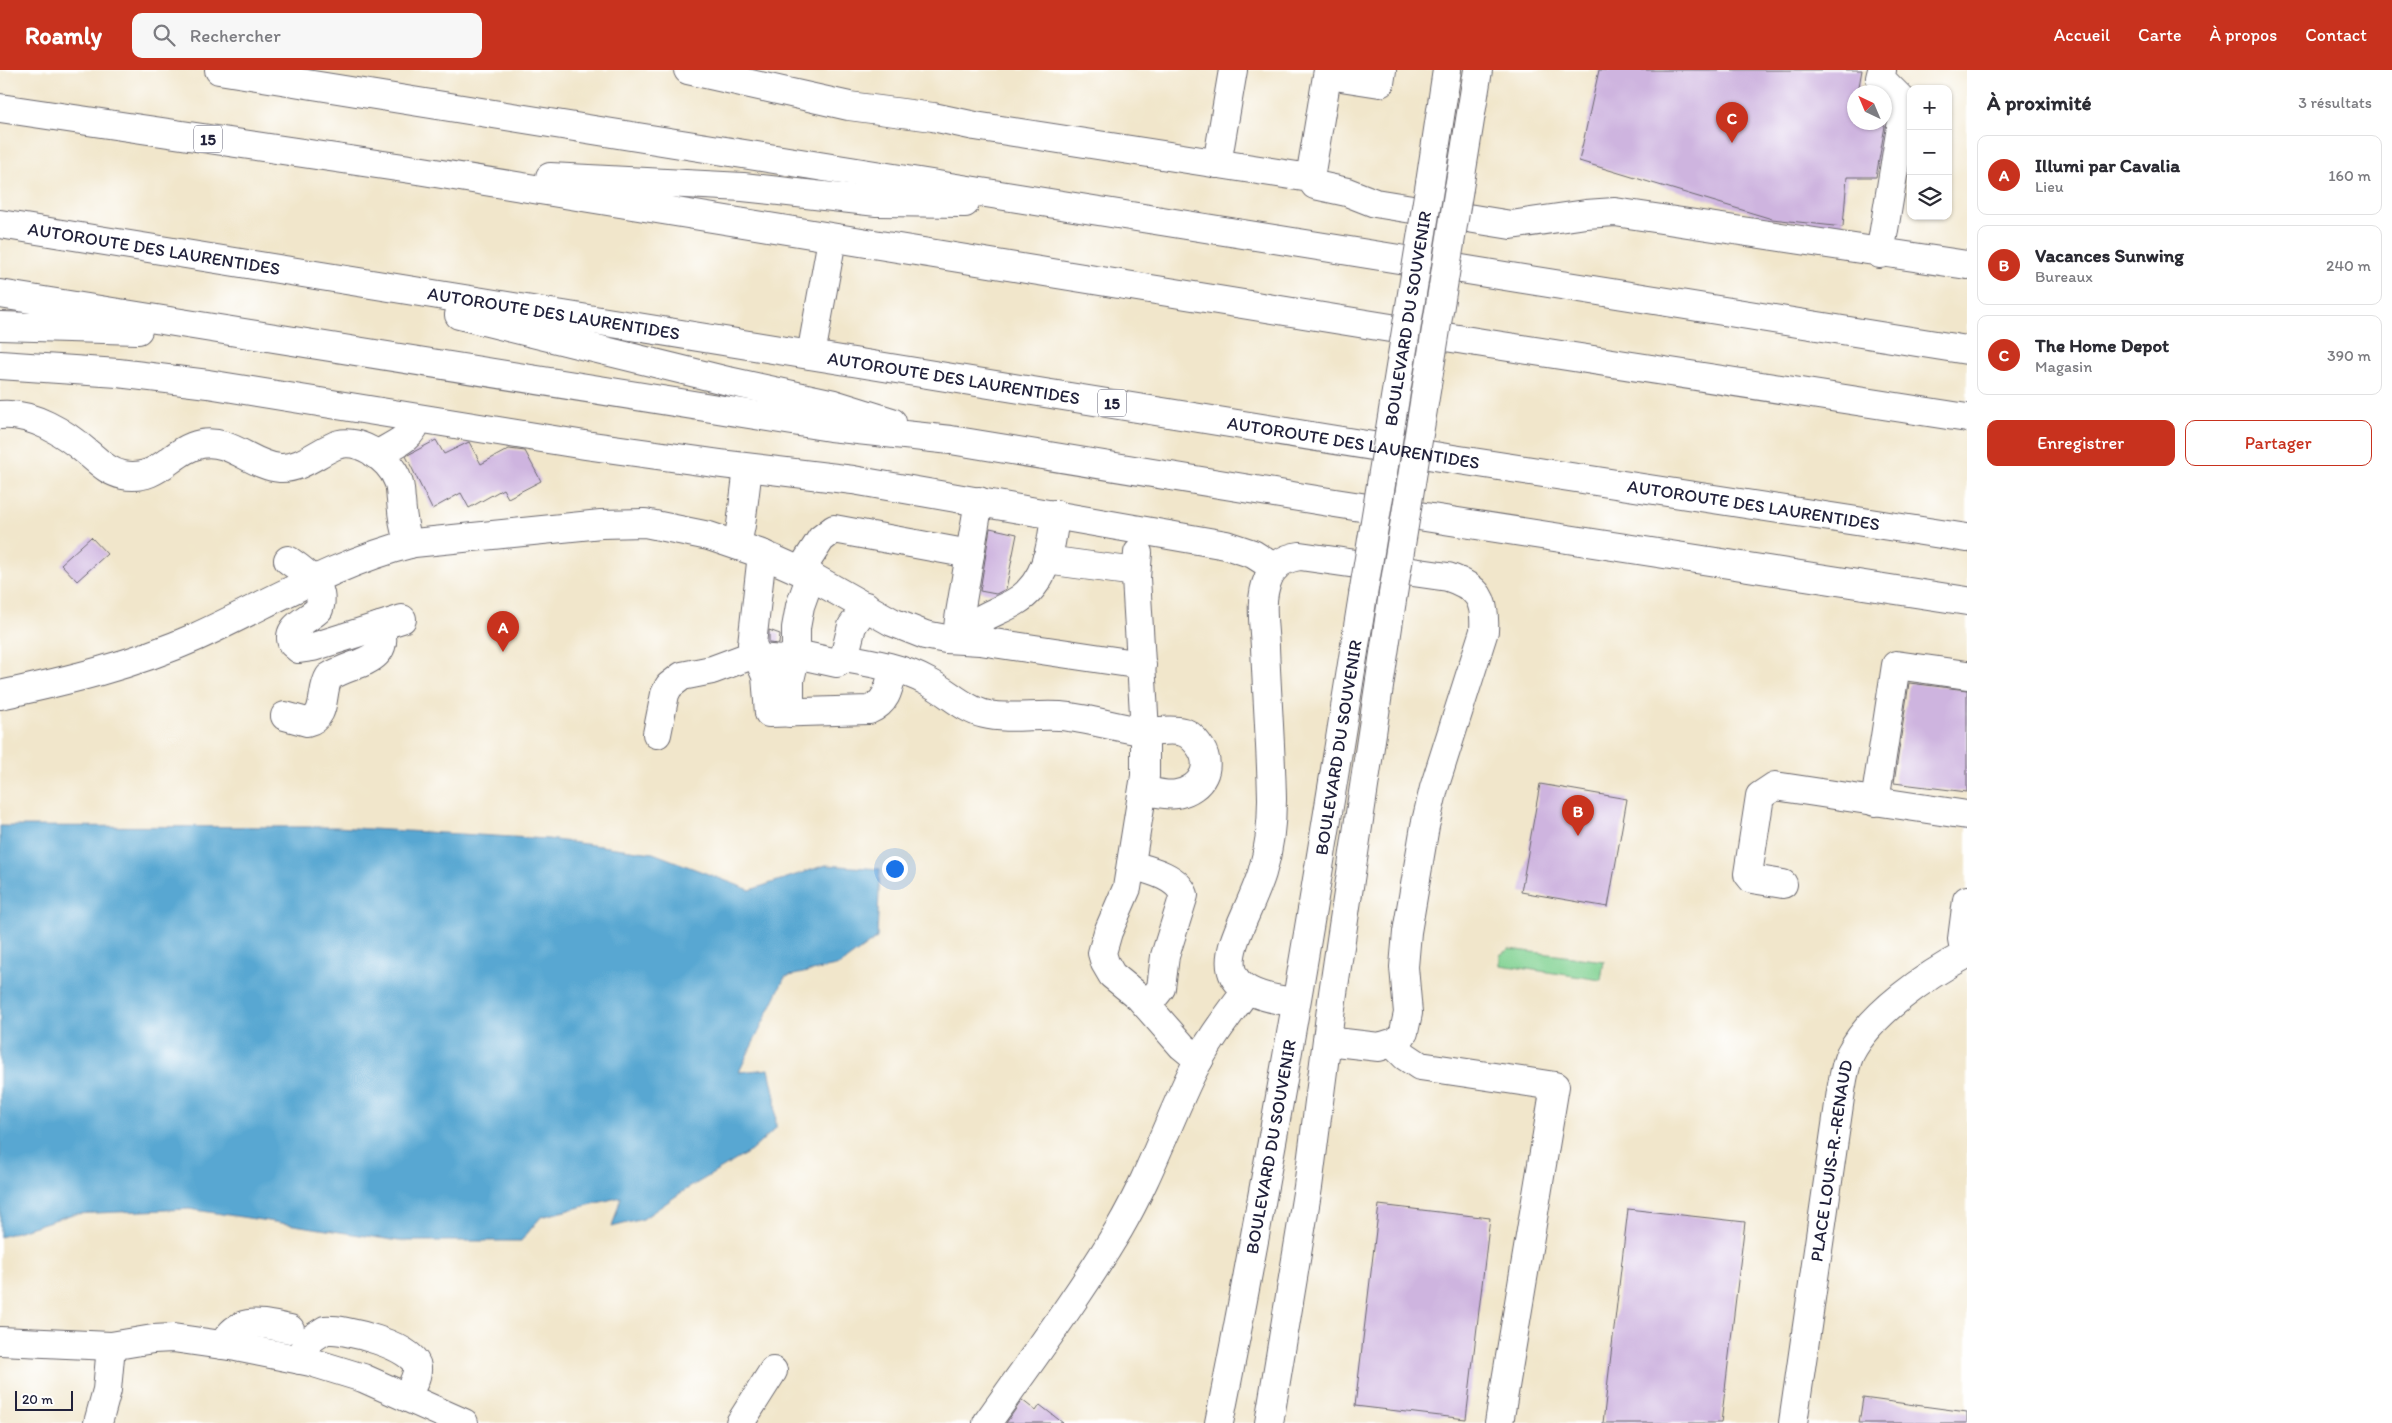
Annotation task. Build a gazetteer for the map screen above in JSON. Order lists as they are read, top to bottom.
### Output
{
  "streets": {
    "main road": [
      "15",
      "AUTOROUTE DES LAURENTIDES",
      "BOULEVARD DU SOUVENIR",
      "PLACE LOUIS-R.-RENAUD"
    ]
  },
  "scale_bar": "20 m",
  "north": "top left",
  "page": {
    "header": "Roamly",
    "search": "Rechercher",
    "nav": [
      "Accueil",
      "Carte",
      "À propos",
      "Contact"
    ],
    "heading": ["À proximité", "3 résultats"],
    "map_buttons": ["+", "−"],
    "pins": ["C", "A", "B"],
    "list": [
      {
        "mark": "A",
        "name": "Illumi par Cavalia",
        "note": "Lieu",
        "value": "160 m"
      },
      {
        "mark": "B",
        "name": "Vacances Sunwing",
        "note": "Bureaux",
        "value": "240 m"
      },
      {
        "mark": "C",
        "name": "The Home Depot",
        "note": "Magasin",
        "value": "390 m"
      }
    ],
    "buttons": ["Enregistrer", "Partager"],
    "scale": "20 m"
  }
}
